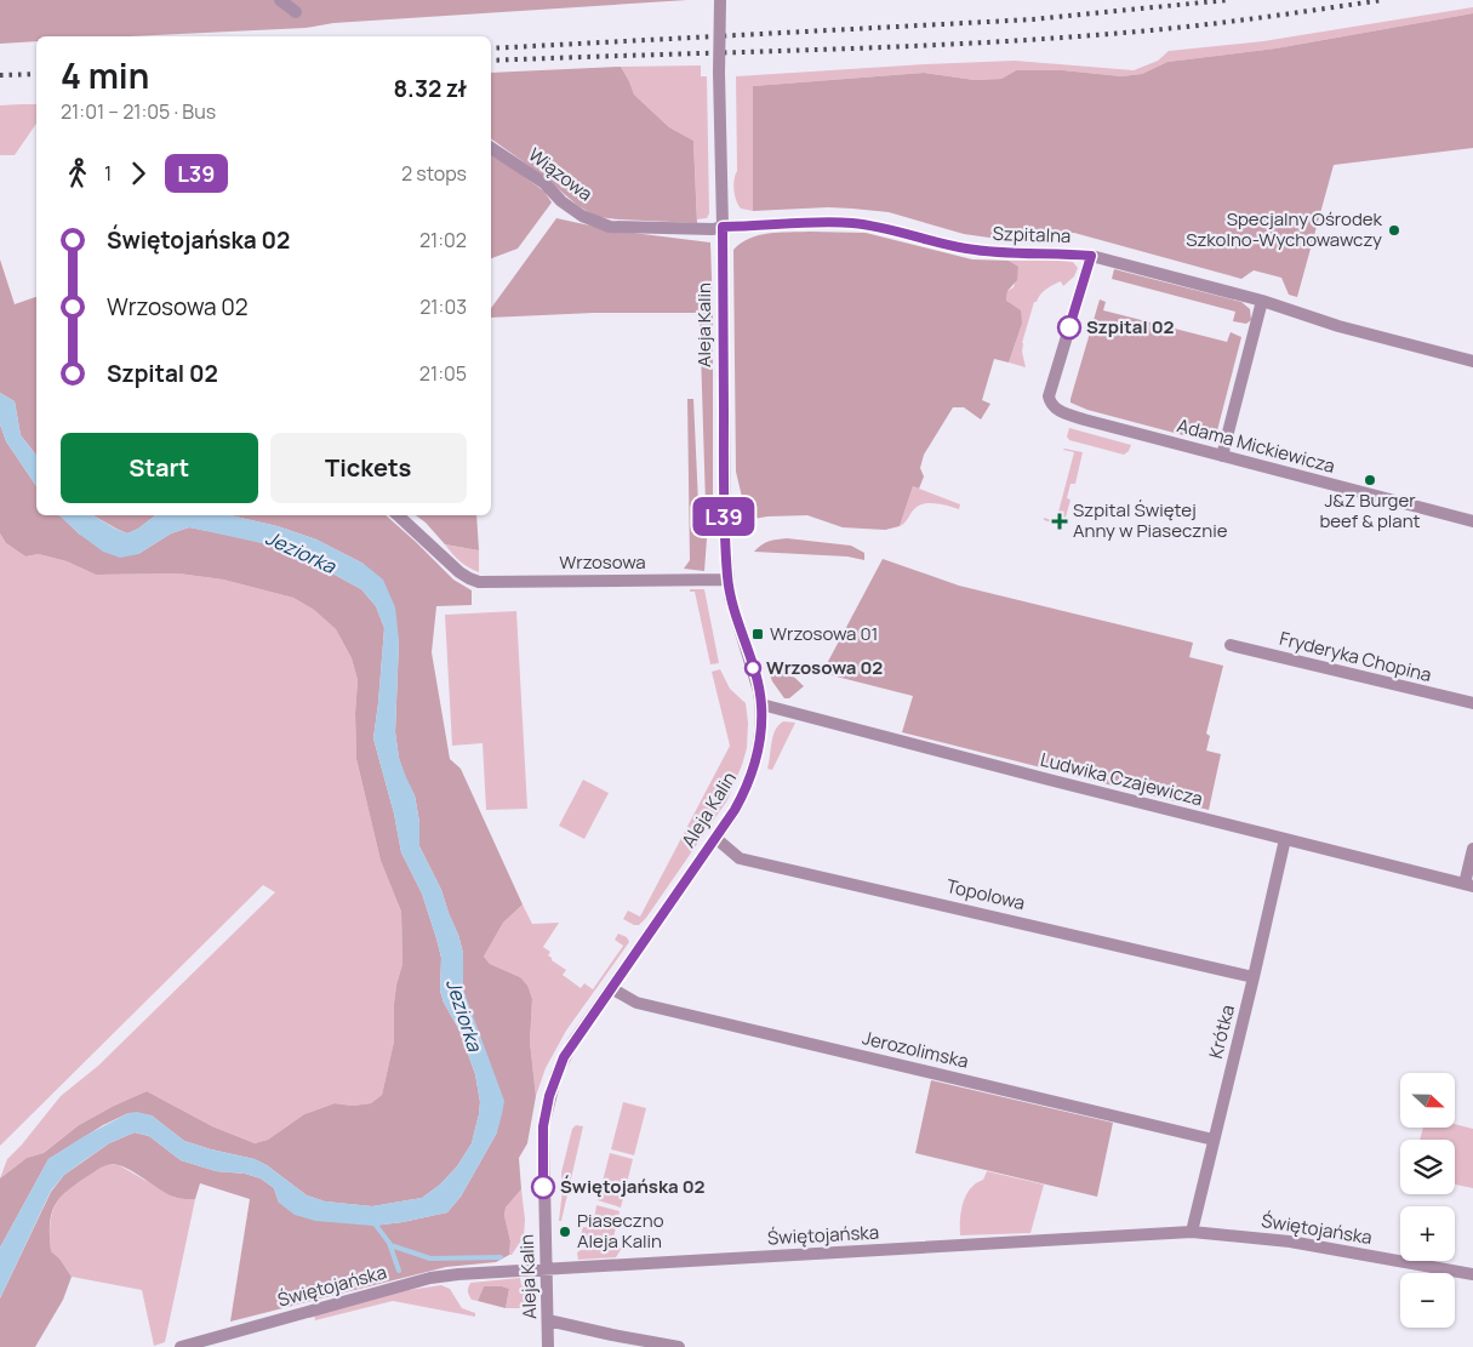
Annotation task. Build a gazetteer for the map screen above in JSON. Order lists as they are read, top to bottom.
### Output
{
  "streets": {
    "street": [
      "Wiązowa",
      "Szpitalna",
      "Aleja Kalin",
      "Adama Mickiewicza",
      "Wrzosowa",
      "Fryderyka Chopina",
      "Ludwika Czajewicza",
      "Topolowa",
      "Krótka",
      "Jerozolimska",
      "Świętojańska"
    ]
  },
  "crossings": [
    ["Wiązowa", "Szpitalna"],
    ["Wiązowa", "Aleja Kalin"],
    ["Szpitalna", "Aleja Kalin"],
    ["Szpitalna", "Adama Mickiewicza"],
    ["Aleja Kalin", "Wrzosowa"],
    ["Aleja Kalin", "Ludwika Czajewicza"],
    ["Aleja Kalin", "Topolowa"],
    ["Aleja Kalin", "Jerozolimska"],
    ["Aleja Kalin", "Świętojańska"],
    ["Ludwika Czajewicza", "Krótka"],
    ["Topolowa", "Krótka"],
    ["Krótka", "Jerozolimska"],
    ["Krótka", "Świętojańska"]
  ],
  "water": ["Jeziorka"],
  "places": {
    "other": [
      "Specjalny Ośrodek Szkolno-Wychowawczy",
      "Szpital 02",
      "J&Z Burger beef & plant",
      "Wrzosowa 02",
      "Świętojańska 02",
      "Piaseczno Aleja Kalin"
    ],
    "health": ["Szpital Świętej Anny w Piasecznie"],
    "transit": ["Wrzosowa 01"]
  },
  "lines": ["bus line L39"],
  "north": "right",
  "page": {
    "on_map": "L39",
    "heading": ["4 min", "21:01 – 21:05 · Bus", "8.32 zł"],
    "legs": ["1", "L39", "2 stops"],
    "list": [
      {
        "name": "Świętojańska 02",
        "value": "21:02"
      },
      {
        "name": "Wrzosowa 02",
        "value": "21:03"
      },
      {
        "name": "Szpital 02",
        "value": "21:05"
      }
    ],
    "buttons": ["Start", "Tickets"],
    "map_buttons": ["+", "−"]
  }
}
